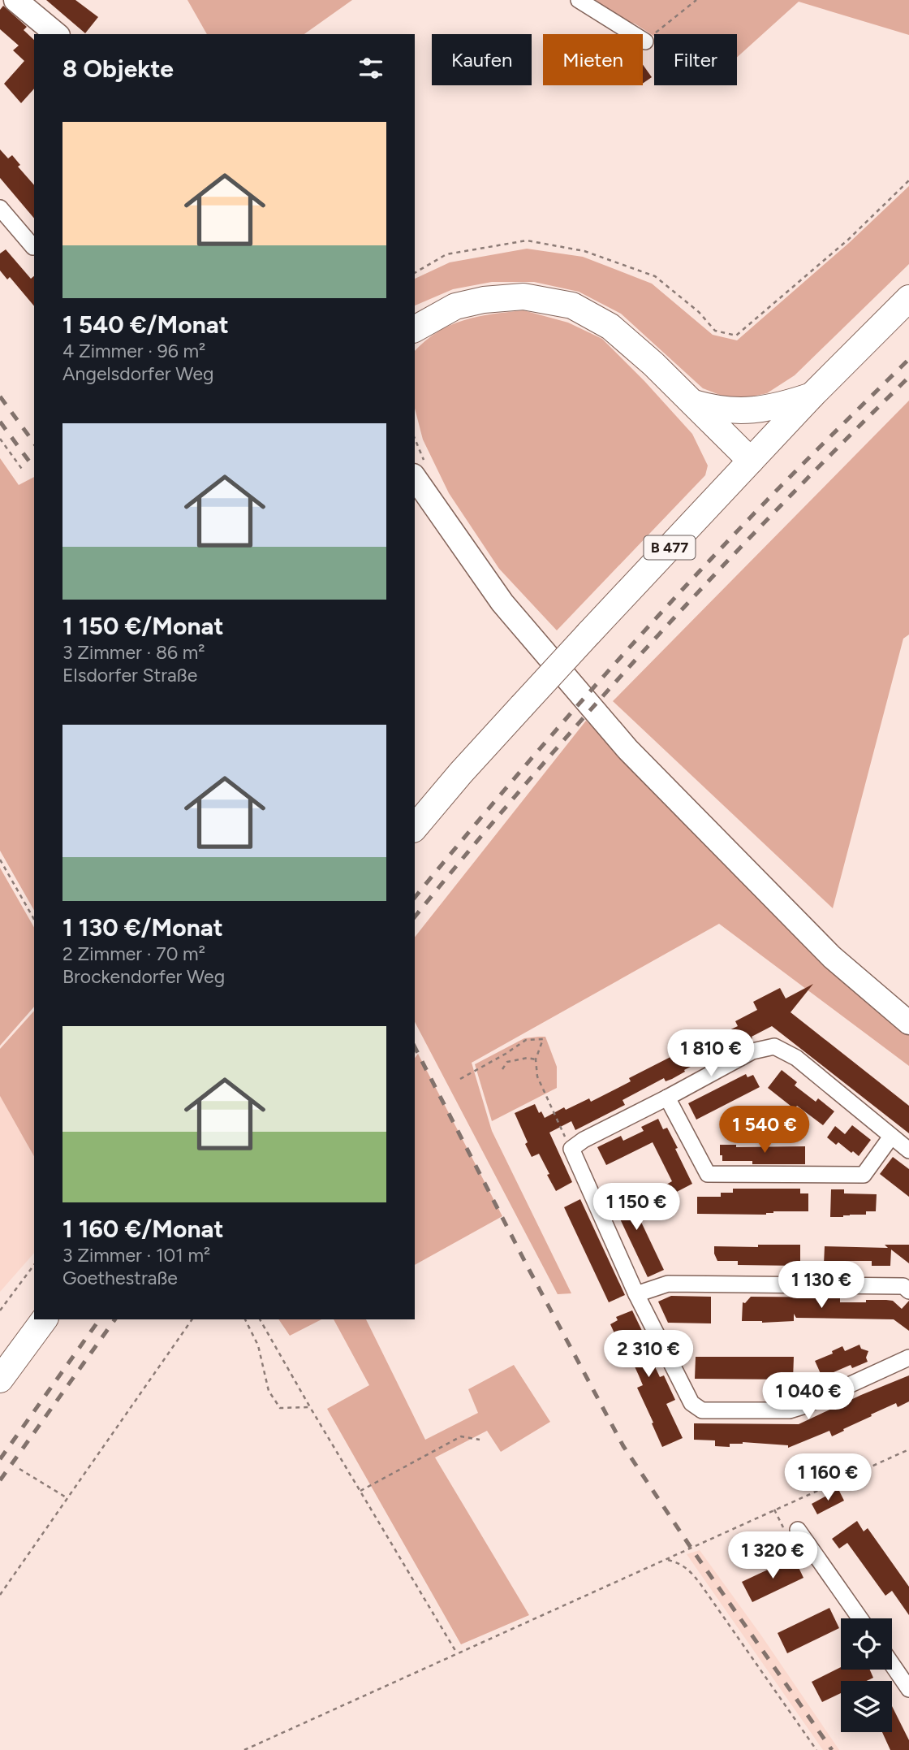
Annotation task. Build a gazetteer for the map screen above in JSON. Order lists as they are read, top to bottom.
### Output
{
  "streets": {
    "main road": ["B 477"]
  },
  "page": {
    "chip": ["Kaufen", "Mieten", "Filter"],
    "heading": "8 Objekte",
    "list": [
      {
        "name": "1 540 €/Monat",
        "note": "4 Zimmer · 96 m² · Angelsdorfer Weg"
      },
      {
        "name": "1 150 €/Monat",
        "note": "3 Zimmer · 86 m² · Elsdorfer Straße"
      },
      {
        "name": "1 130 €/Monat",
        "note": "2 Zimmer · 70 m² · Brockendorfer Weg"
      },
      {
        "name": "1 160 €/Monat",
        "note": "3 Zimmer · 101 m² · Goethestraße"
      }
    ],
    "price": [
      "1 810 €",
      "1 540 €",
      "1 150 €",
      "1 130 €",
      "2 310 €",
      "1 040 €",
      "1 160 €",
      "1 320 €"
    ]
  }
}
